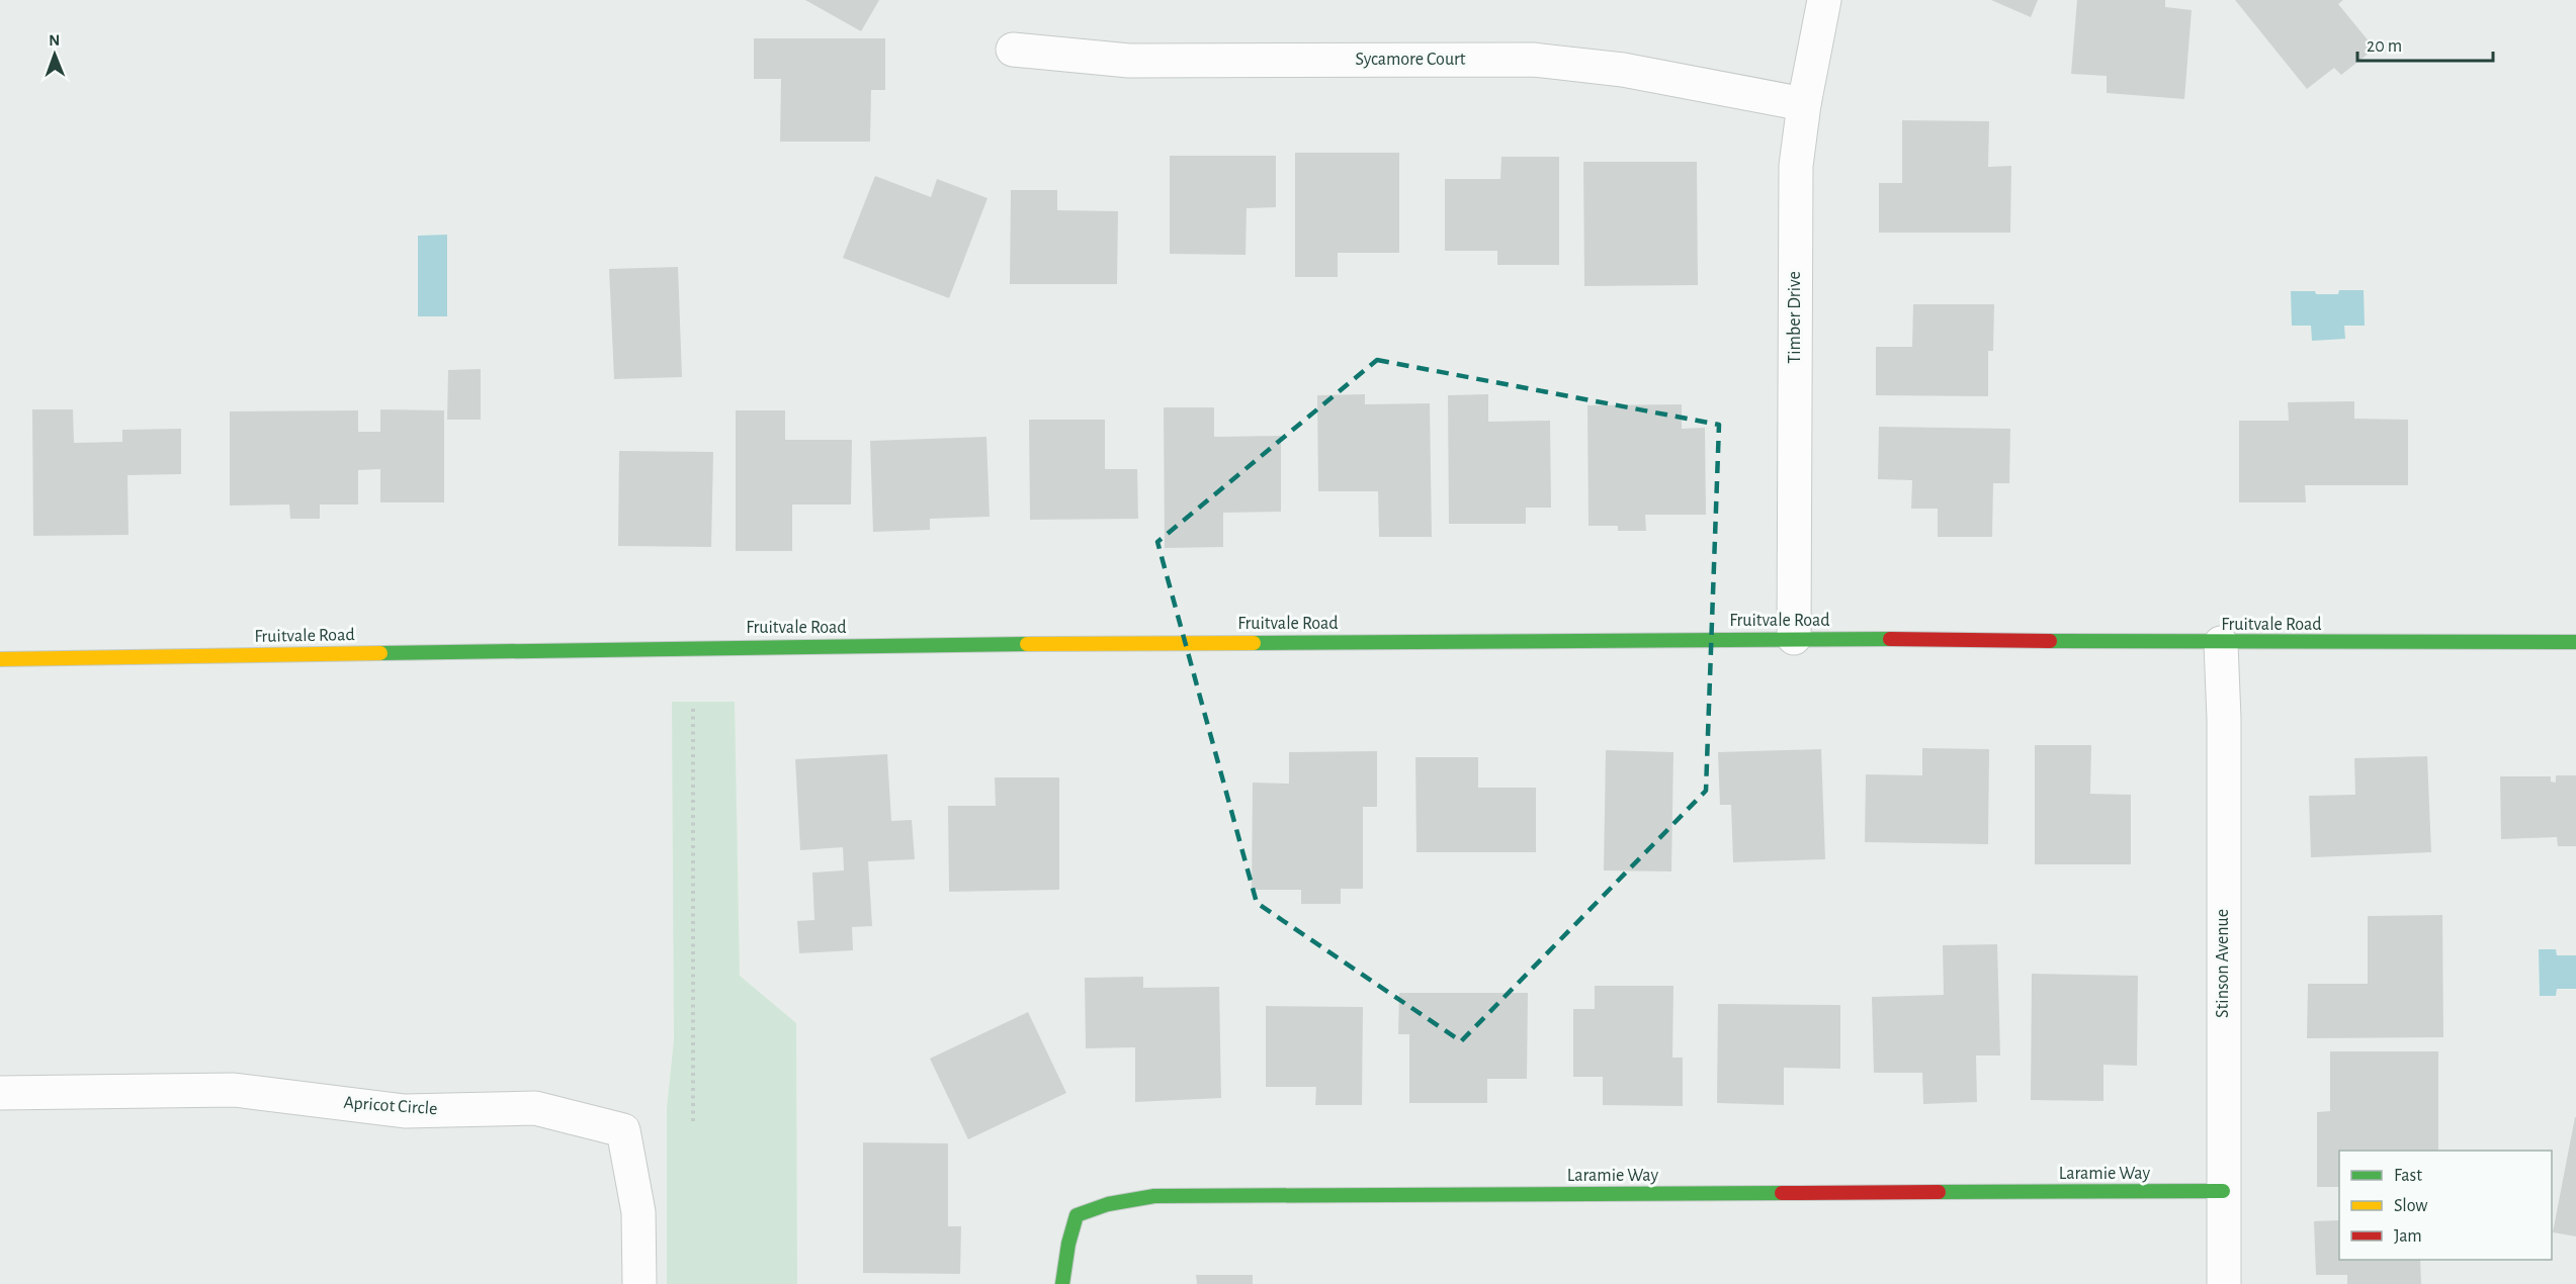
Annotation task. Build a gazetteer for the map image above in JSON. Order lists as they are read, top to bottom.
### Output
{
  "streets": {
    "street": [
      "Sycamore Court",
      "Timber Drive",
      "Fruitvale Road",
      "Stinson Avenue",
      "Apricot Circle",
      "Laramie Way"
    ]
  },
  "crossings": [
    ["Sycamore Court", "Timber Drive"],
    ["Timber Drive", "Fruitvale Road"],
    ["Fruitvale Road", "Stinson Avenue"],
    ["Stinson Avenue", "Laramie Way"]
  ],
  "legend": ["Fast", "Slow", "Jam"],
  "scale_bar": "20 m",
  "north": "top"
}
